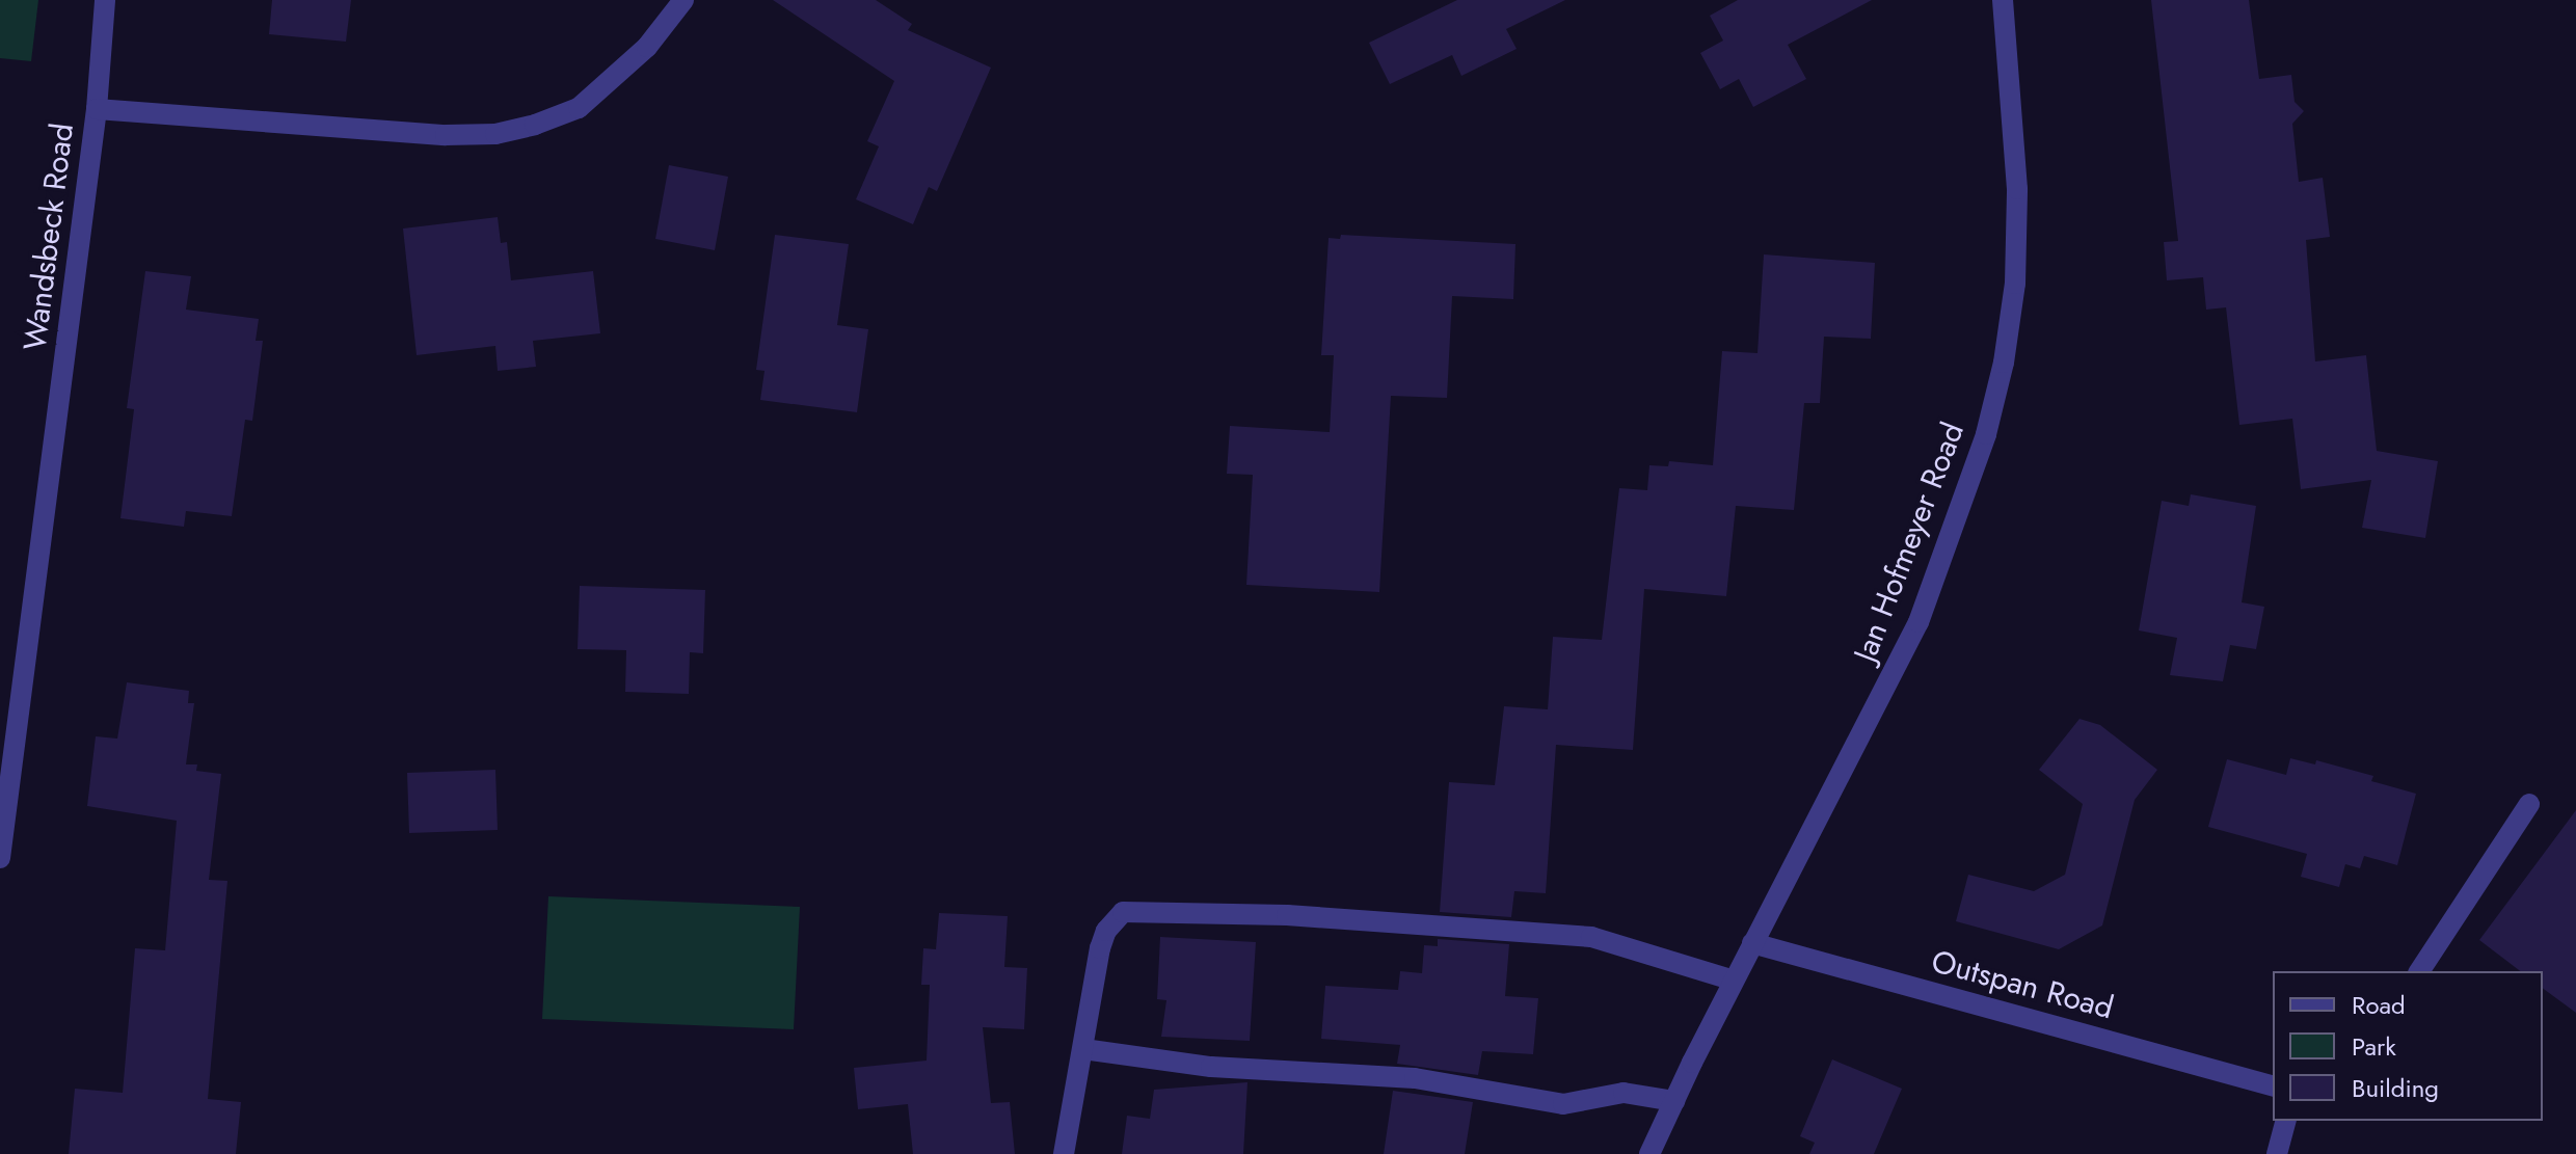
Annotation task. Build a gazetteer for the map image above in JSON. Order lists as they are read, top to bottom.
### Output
{
  "streets": {
    "street": ["Wandsbeck Road", "Jan Hofmeyer Road", "Outspan Road"]
  },
  "crossings": [
    ["Jan Hofmeyer Road", "Outspan Road"]
  ],
  "legend": ["Road", "Park", "Building"]
}
